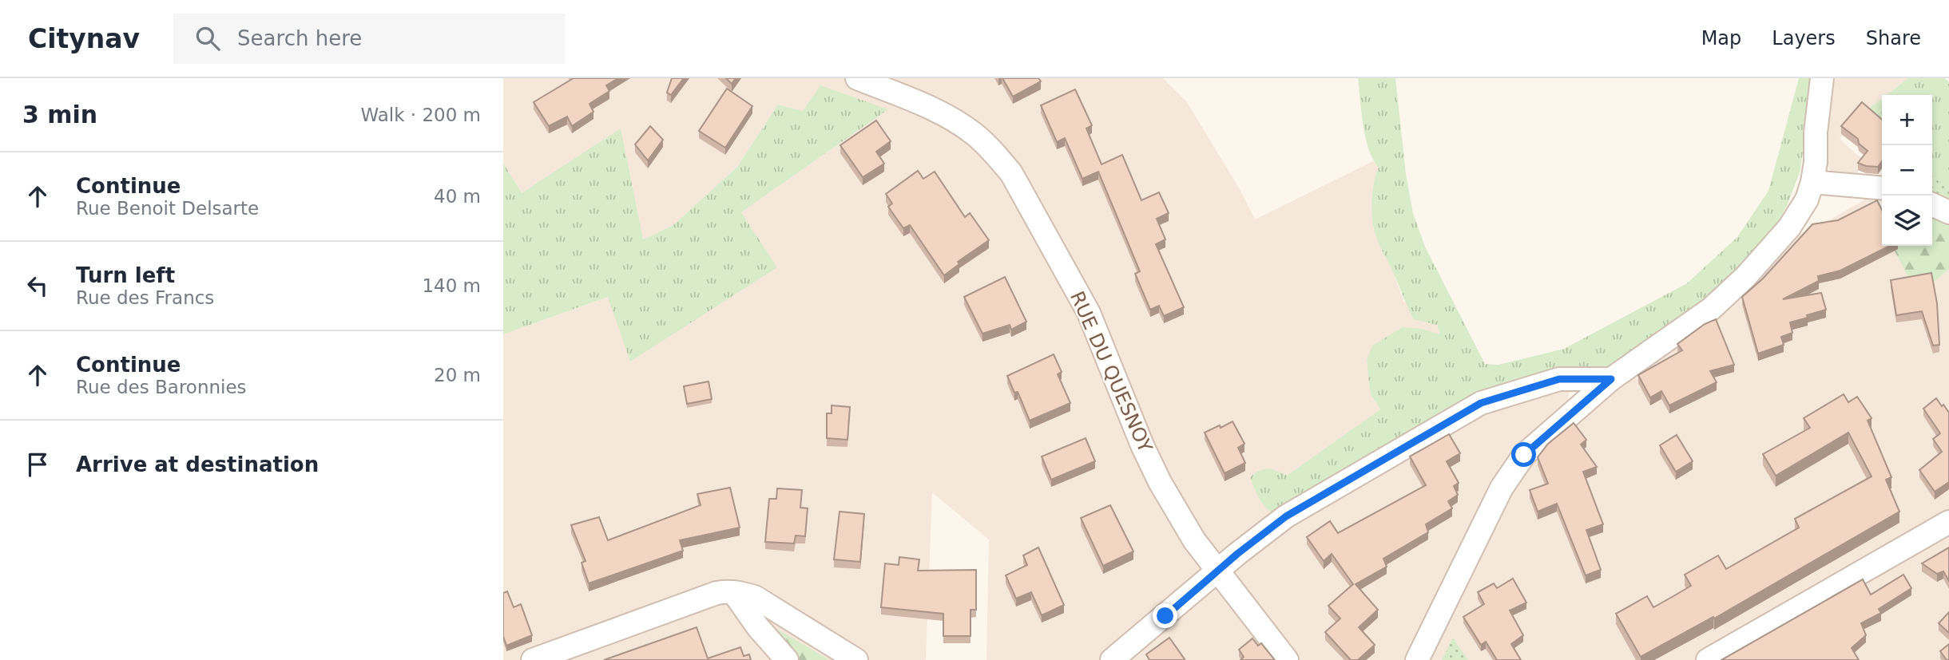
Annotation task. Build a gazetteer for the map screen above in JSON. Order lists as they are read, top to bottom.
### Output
{
  "streets": {
    "street": ["RUE DU QUESNOY"]
  },
  "page": {
    "header": "Citynav",
    "search": "Search here",
    "nav": ["Map", "Layers", "Share"],
    "heading": ["3 min", "Walk · 200 m"],
    "map_buttons": ["+", "−"],
    "list": [
      ["Continue", "Rue Benoit Delsarte", "40 m"],
      ["Turn left", "Rue des Francs", "140 m"],
      ["Continue", "Rue des Baronnies", "20 m"],
      "Arrive at destination"
    ]
  }
}
